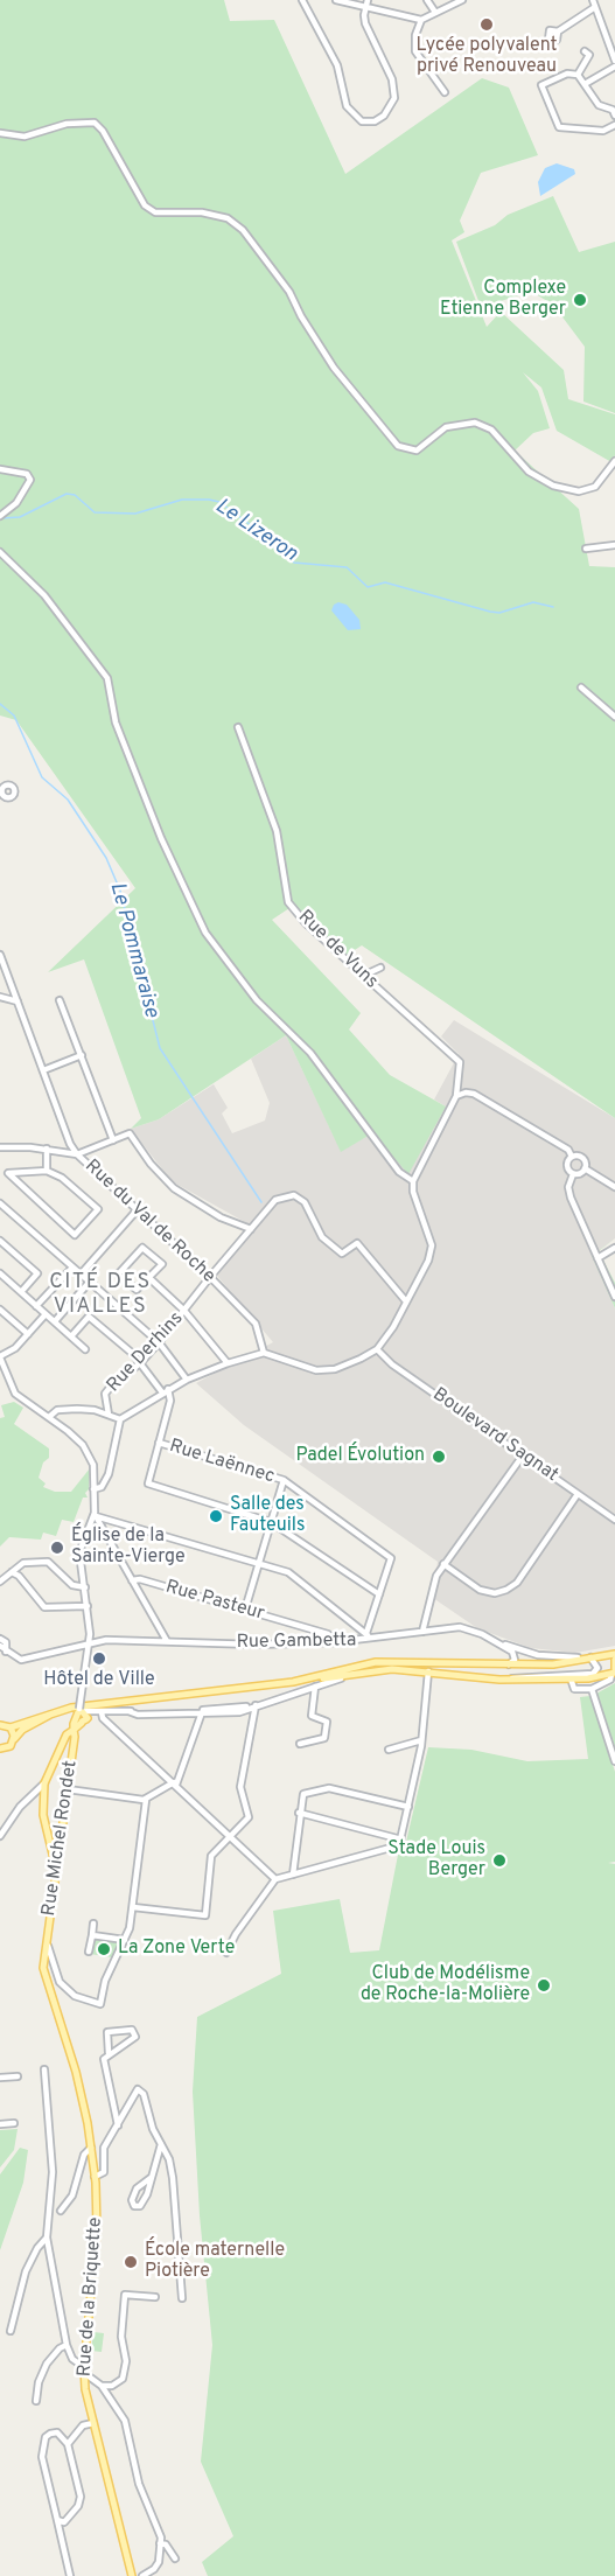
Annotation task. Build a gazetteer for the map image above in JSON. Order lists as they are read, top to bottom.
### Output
{
  "streets": {
    "main road": ["Rue Michel Rondet", "Rue de la Briquette"],
    "street": [
      "Rue de Vuns",
      "Rue du Val de Roche",
      "Rue Derhins",
      "Boulevard Sagnat",
      "Rue Laënnec",
      "Rue Pasteur",
      "Rue Gambetta"
    ]
  },
  "crossings": [
    ["Rue du Val de Roche", "Rue Derhins"],
    ["Rue Laënnec", "Rue Gambetta"],
    ["Rue Pasteur", "Rue Gambetta"],
    ["Rue Michel Rondet", "Rue de la Briquette"]
  ],
  "districts": ["CITÉ DES VIALLES"],
  "water": ["Le Lizeron", "Le Pommaraise"],
  "places": [
    "Lycée polyvalent privé Renouveau",
    "Complexe Etienne Berger",
    "Padel Évolution",
    "Salle des Fauteuils",
    "Église de la Sainte-Vierge",
    "Hôtel de Ville",
    "Stade Louis Berger",
    "La Zone Verte",
    "Club de Modélisme de Roche-la-Molière",
    "École maternelle Piotière"
  ]
}
